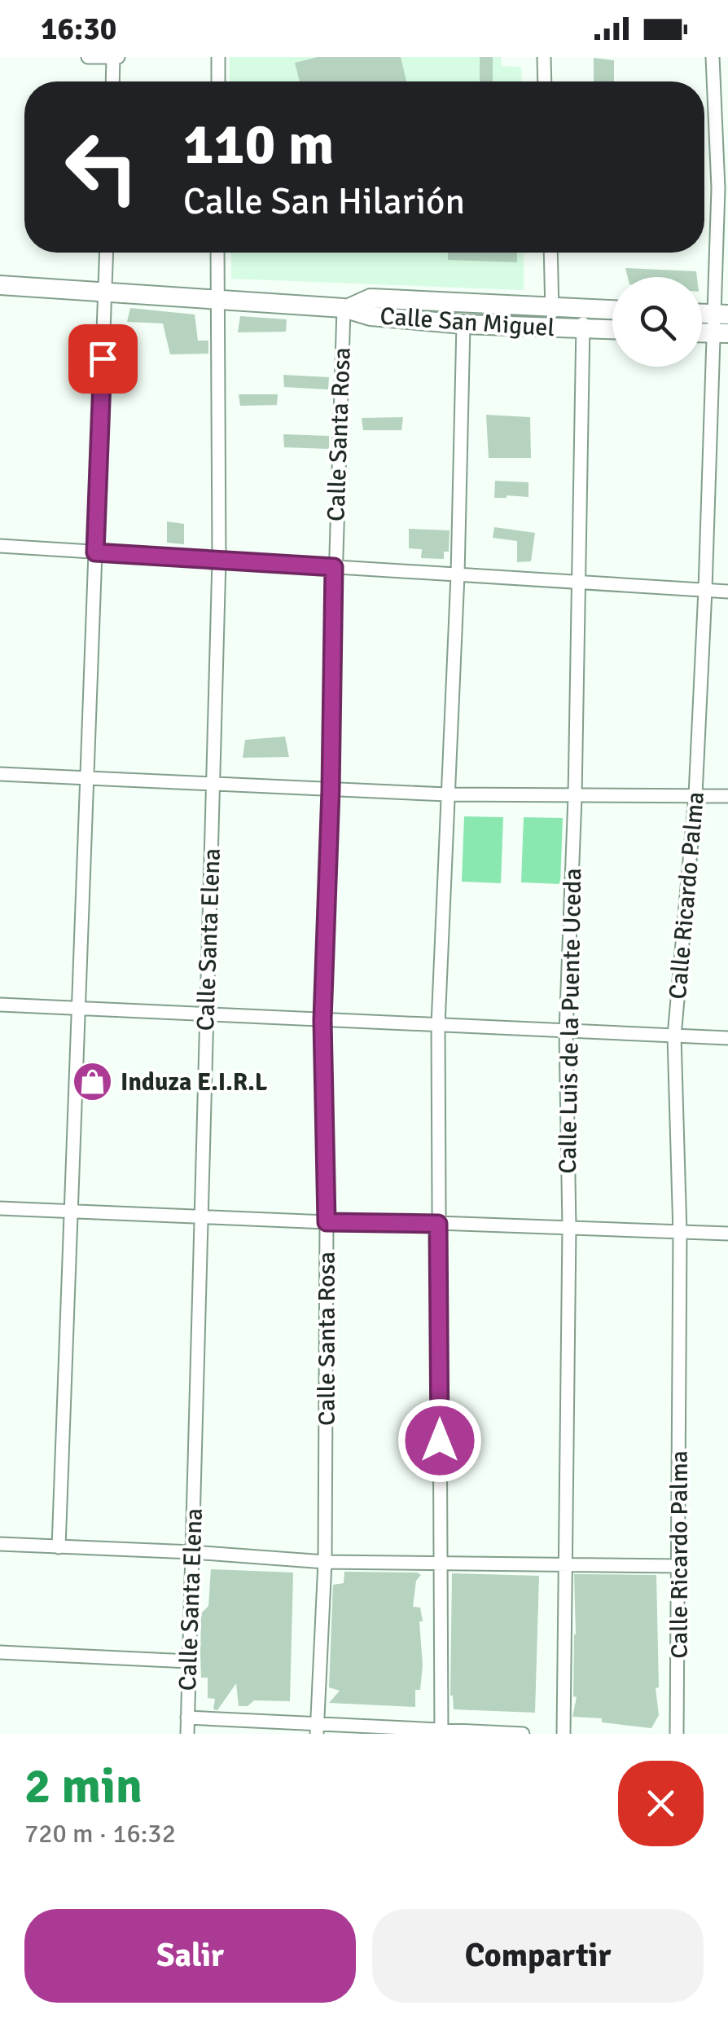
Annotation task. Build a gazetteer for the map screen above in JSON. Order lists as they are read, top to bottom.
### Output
{
  "streets": {
    "street": [
      "Calle San Miguel",
      "Calle Santa Rosa",
      "Calle Ricardo Palma",
      "Calle Santa Elena",
      "Calle Luis de la Puente Uceda"
    ]
  },
  "crossings": [
    ["Calle San Miguel", "Calle Santa Rosa"],
    ["Calle San Miguel", "Calle Luis de la Puente Uceda"]
  ],
  "places": {
    "shop": ["Induza E.I.R.L"]
  },
  "page": {
    "status": "16:30",
    "turn": ["110 m", "Calle San Hilarión"],
    "heading": ["2 min", "720 m · 16:32"],
    "buttons": ["Salir", "Compartir"]
  }
}
